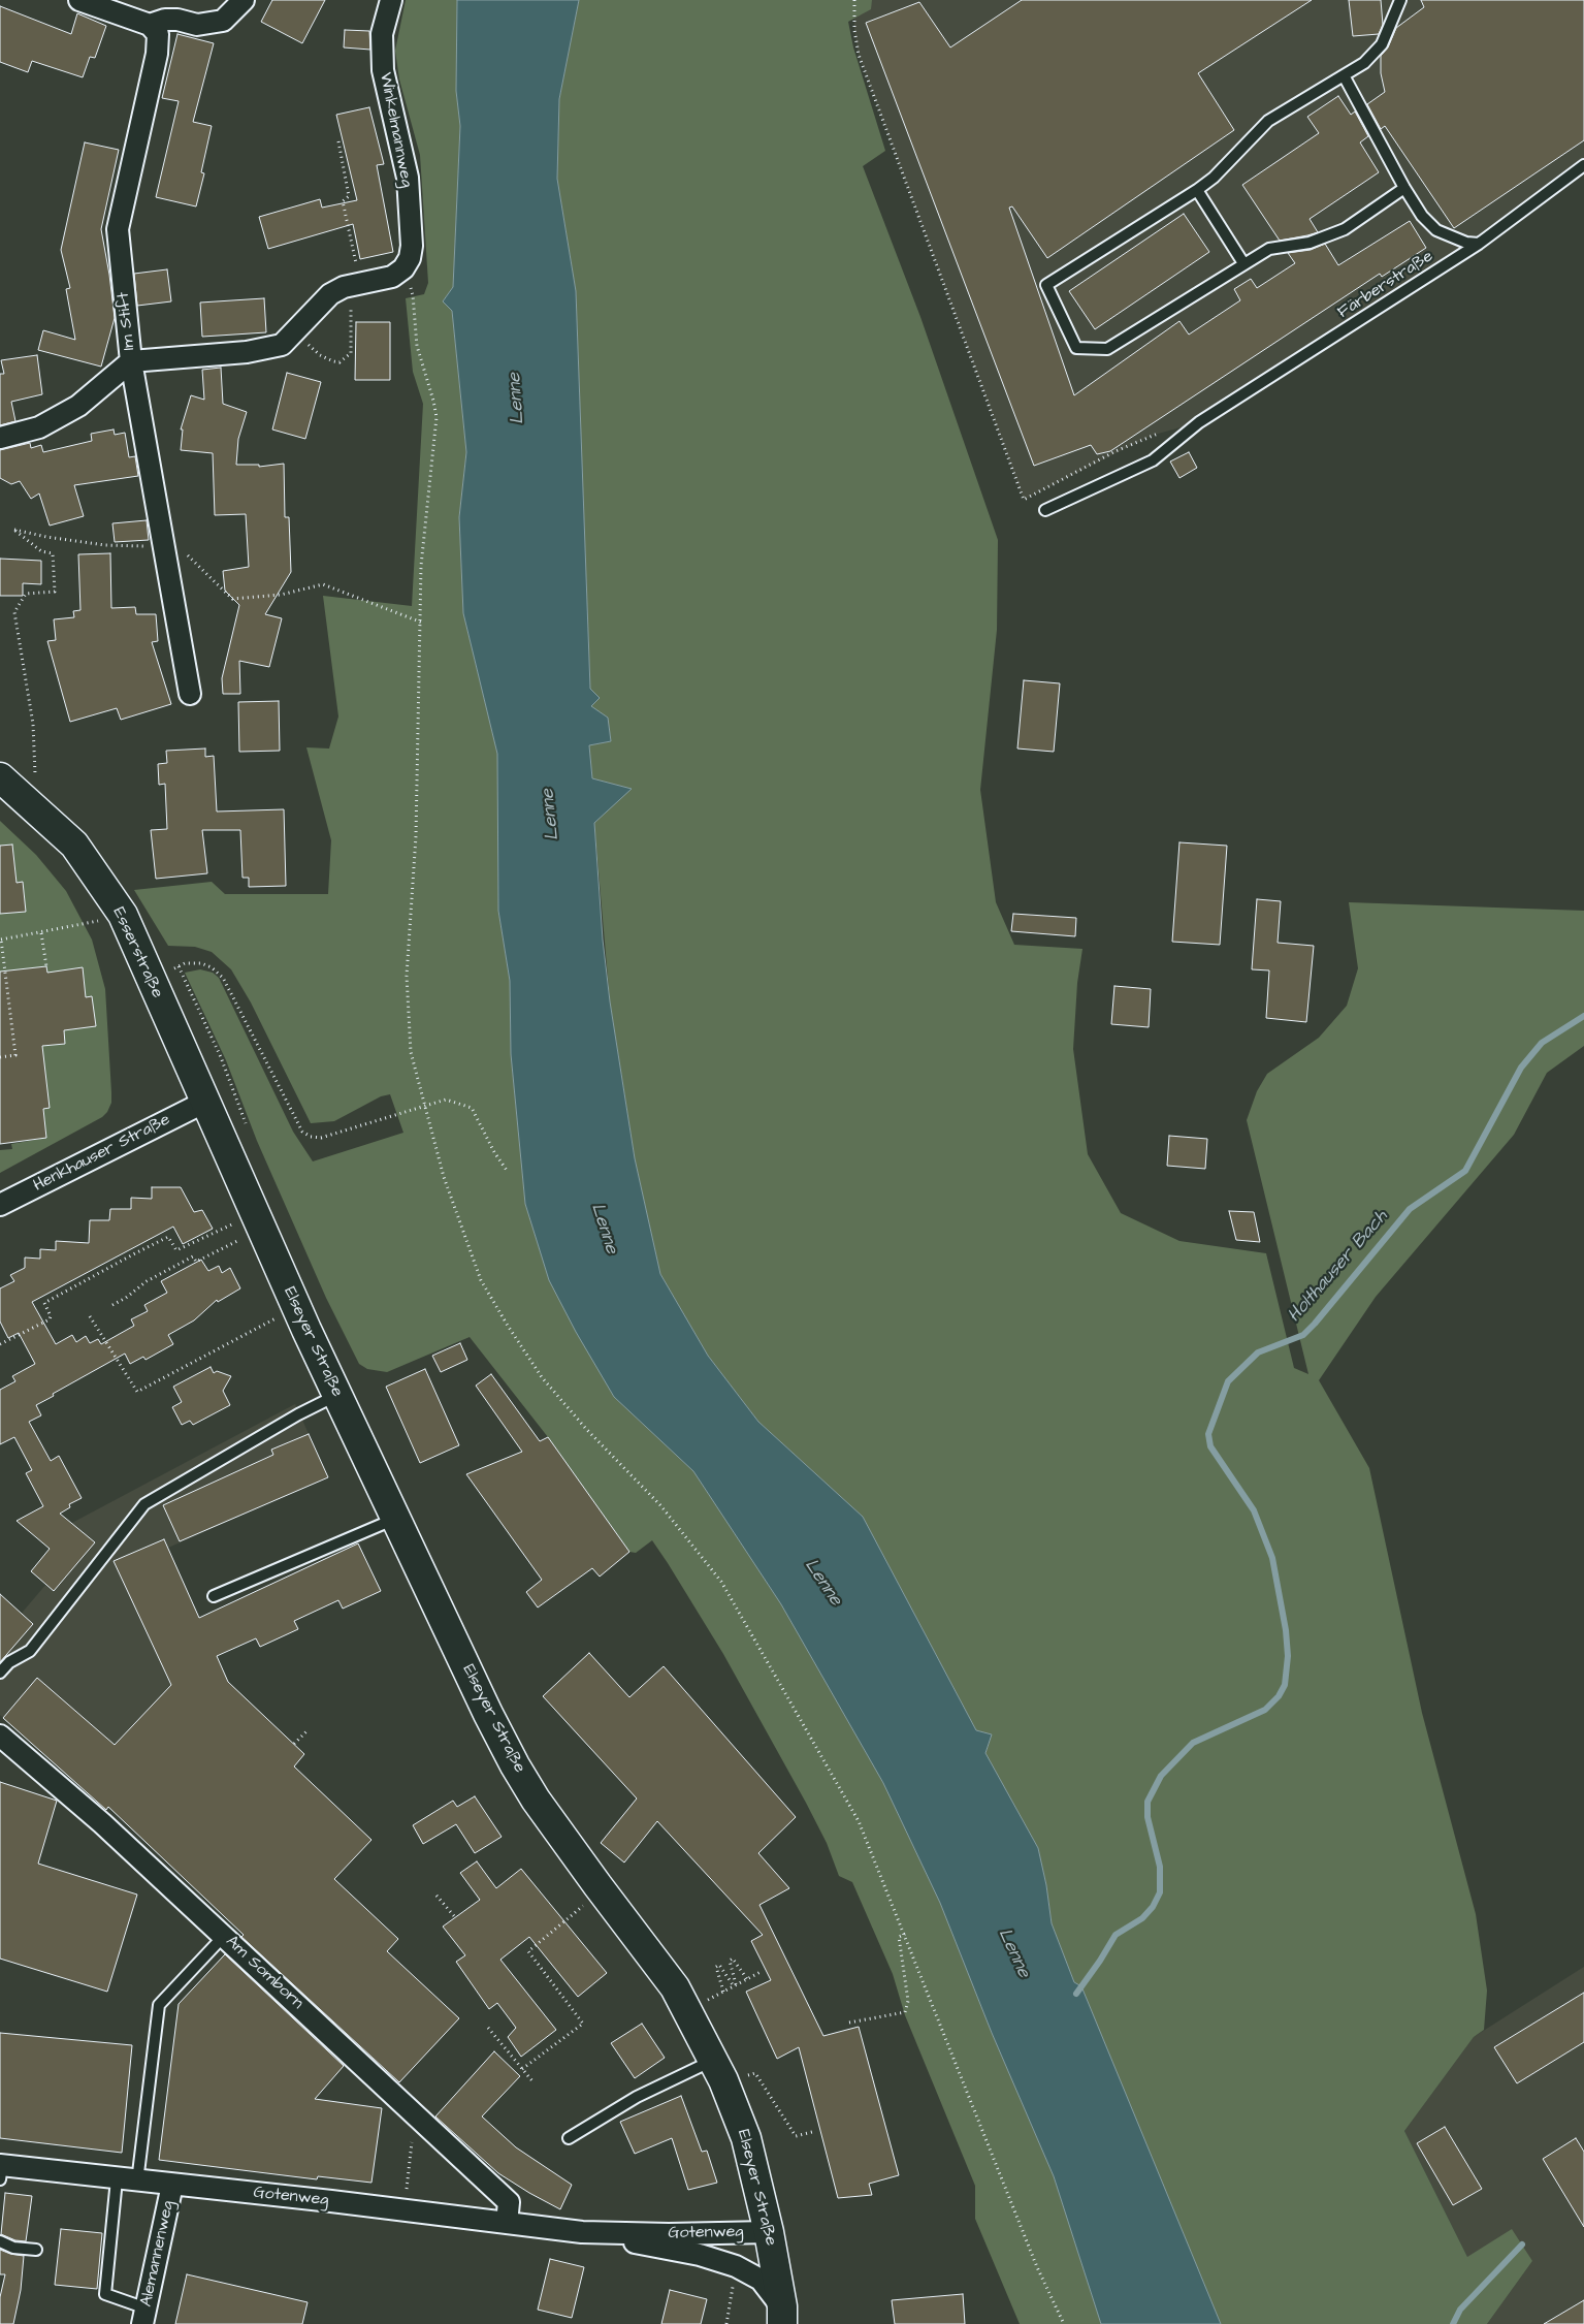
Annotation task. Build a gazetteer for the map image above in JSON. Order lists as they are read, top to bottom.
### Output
{
  "streets": {
    "main road": ["Esserstraße", "Elseyer Straße"],
    "street": [
      "Winkelmannweg",
      "Im Stift",
      "Henkhauser Straße",
      "Am Somborn",
      "Gotenweg",
      "Alemannenweg"
    ],
    "lane": ["Färberstraße"]
  },
  "crossings": [
    ["Esserstraße", "Henkhauser Straße"],
    ["Esserstraße", "Elseyer Straße"],
    ["Henkhauser Straße", "Elseyer Straße"],
    ["Elseyer Straße", "Gotenweg"],
    ["Am Somborn", "Gotenweg"],
    ["Gotenweg", "Alemannenweg"]
  ],
  "water": ["Lenne", "Holthauser Bach"]
}
